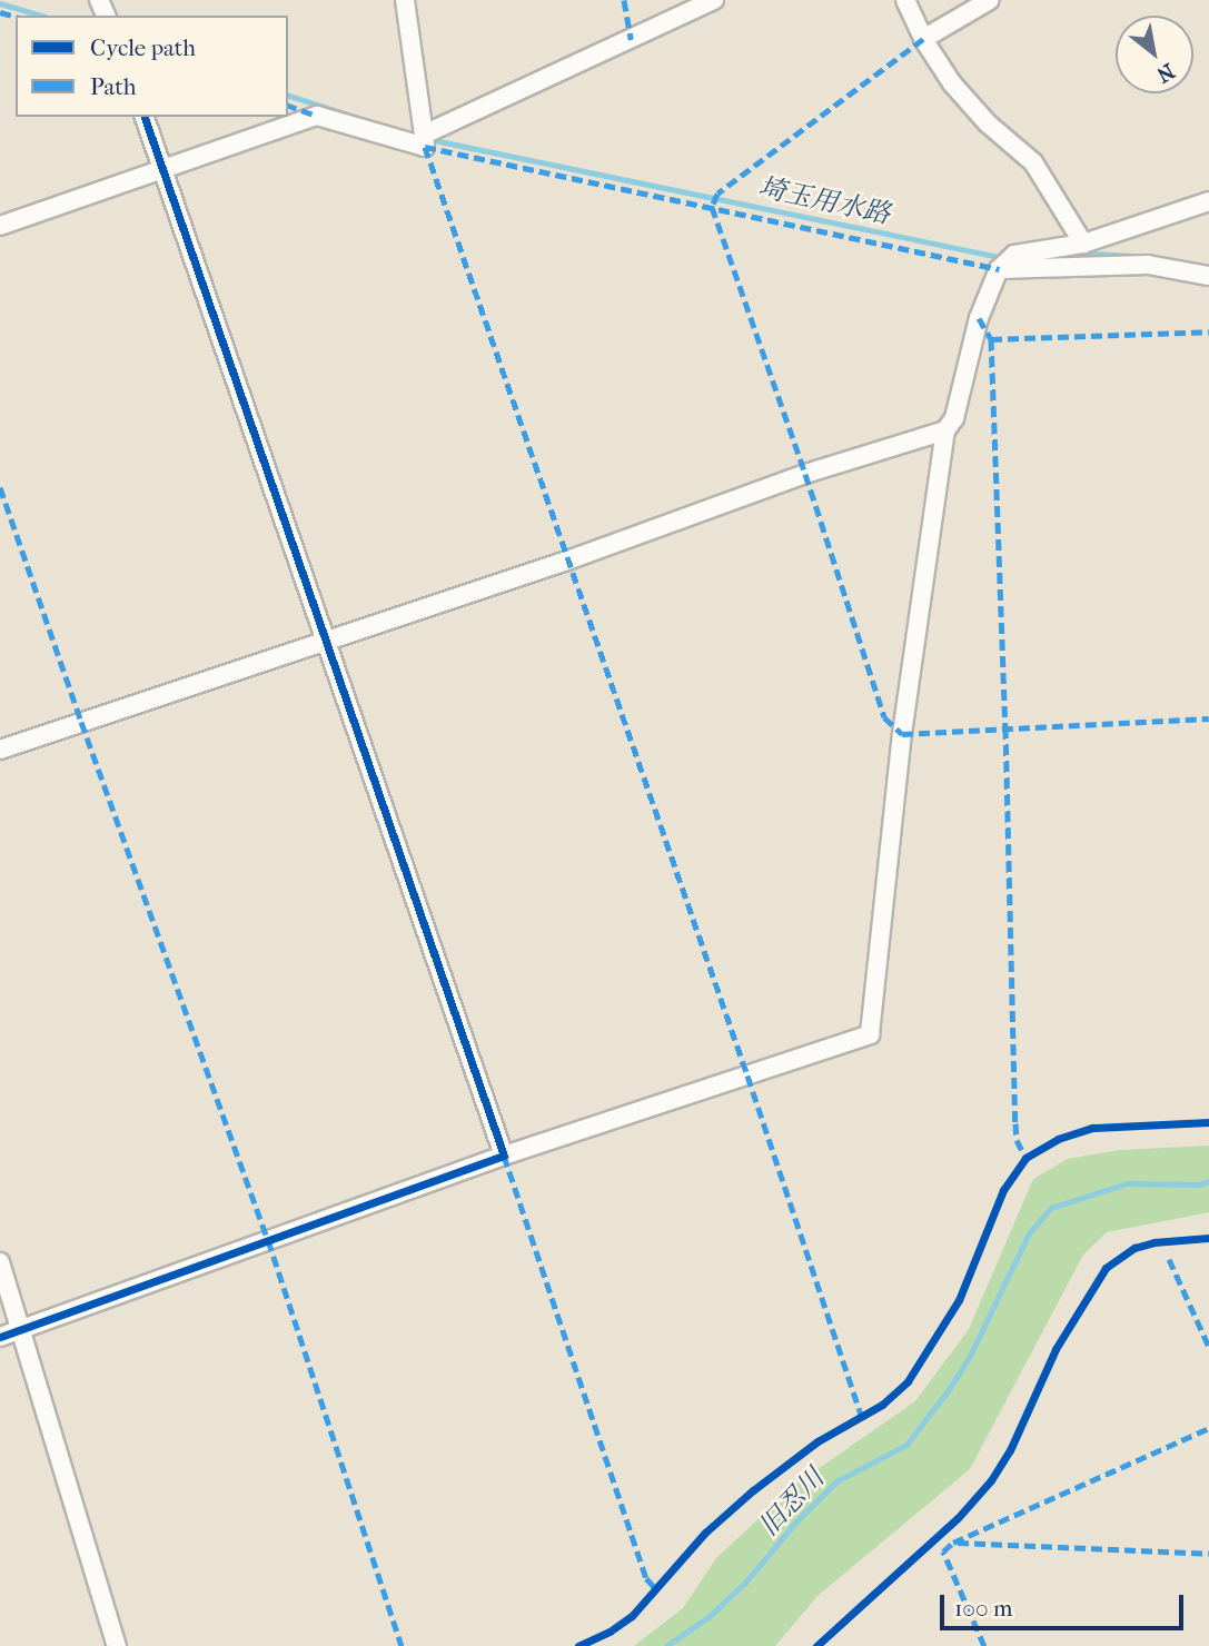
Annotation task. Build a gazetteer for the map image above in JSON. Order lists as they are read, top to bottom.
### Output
{
  "water": ["埼玉用水路", "旧忍川"],
  "legend": ["Cycle path", "Path"],
  "scale_bar": "100 m",
  "north": "bottom right"
}
